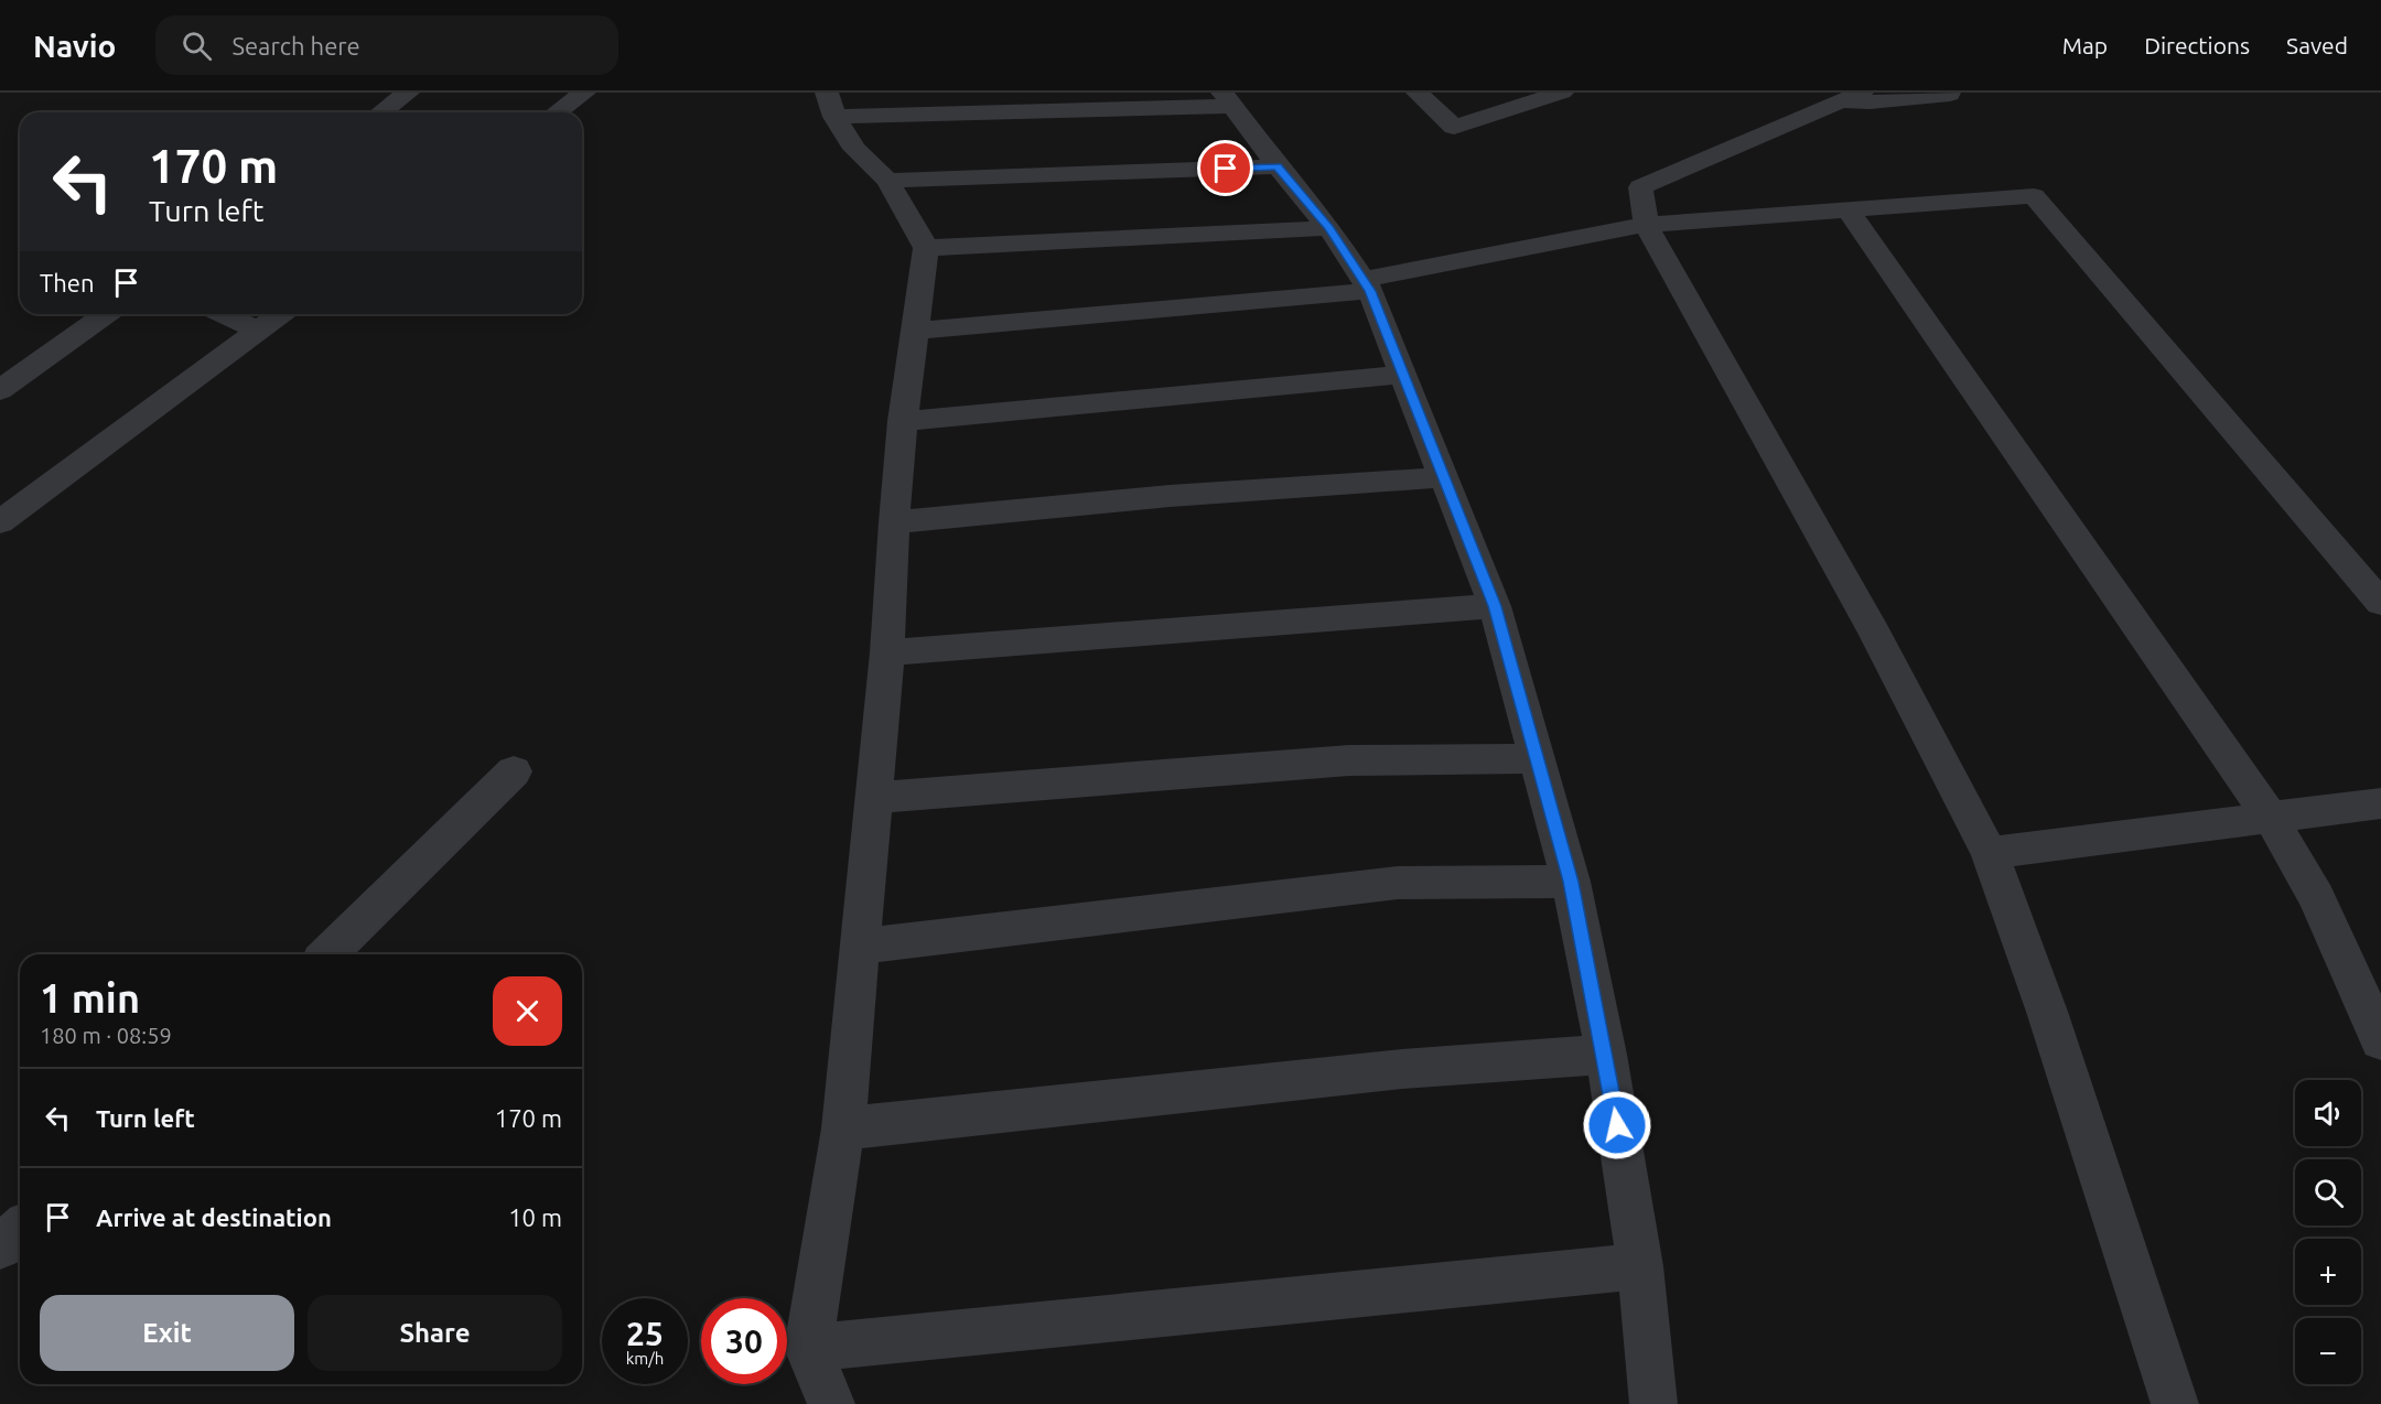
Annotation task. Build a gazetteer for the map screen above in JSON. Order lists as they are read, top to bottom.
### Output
{
  "page": {
    "header": "Navio",
    "search": "Search here",
    "nav": ["Map", "Directions", "Saved"],
    "turn": ["170 m", "Turn left"],
    "then": "Then",
    "heading": ["1 min", "180 m · 08:59"],
    "list": [
      {
        "name": "Turn left",
        "value": "170 m"
      },
      {
        "name": "Arrive at destination",
        "value": "10 m"
      }
    ],
    "map_buttons": ["+", "−"],
    "buttons": ["Exit", "Share"],
    "speed": "25 km/h",
    "limit": "30"
  }
}
